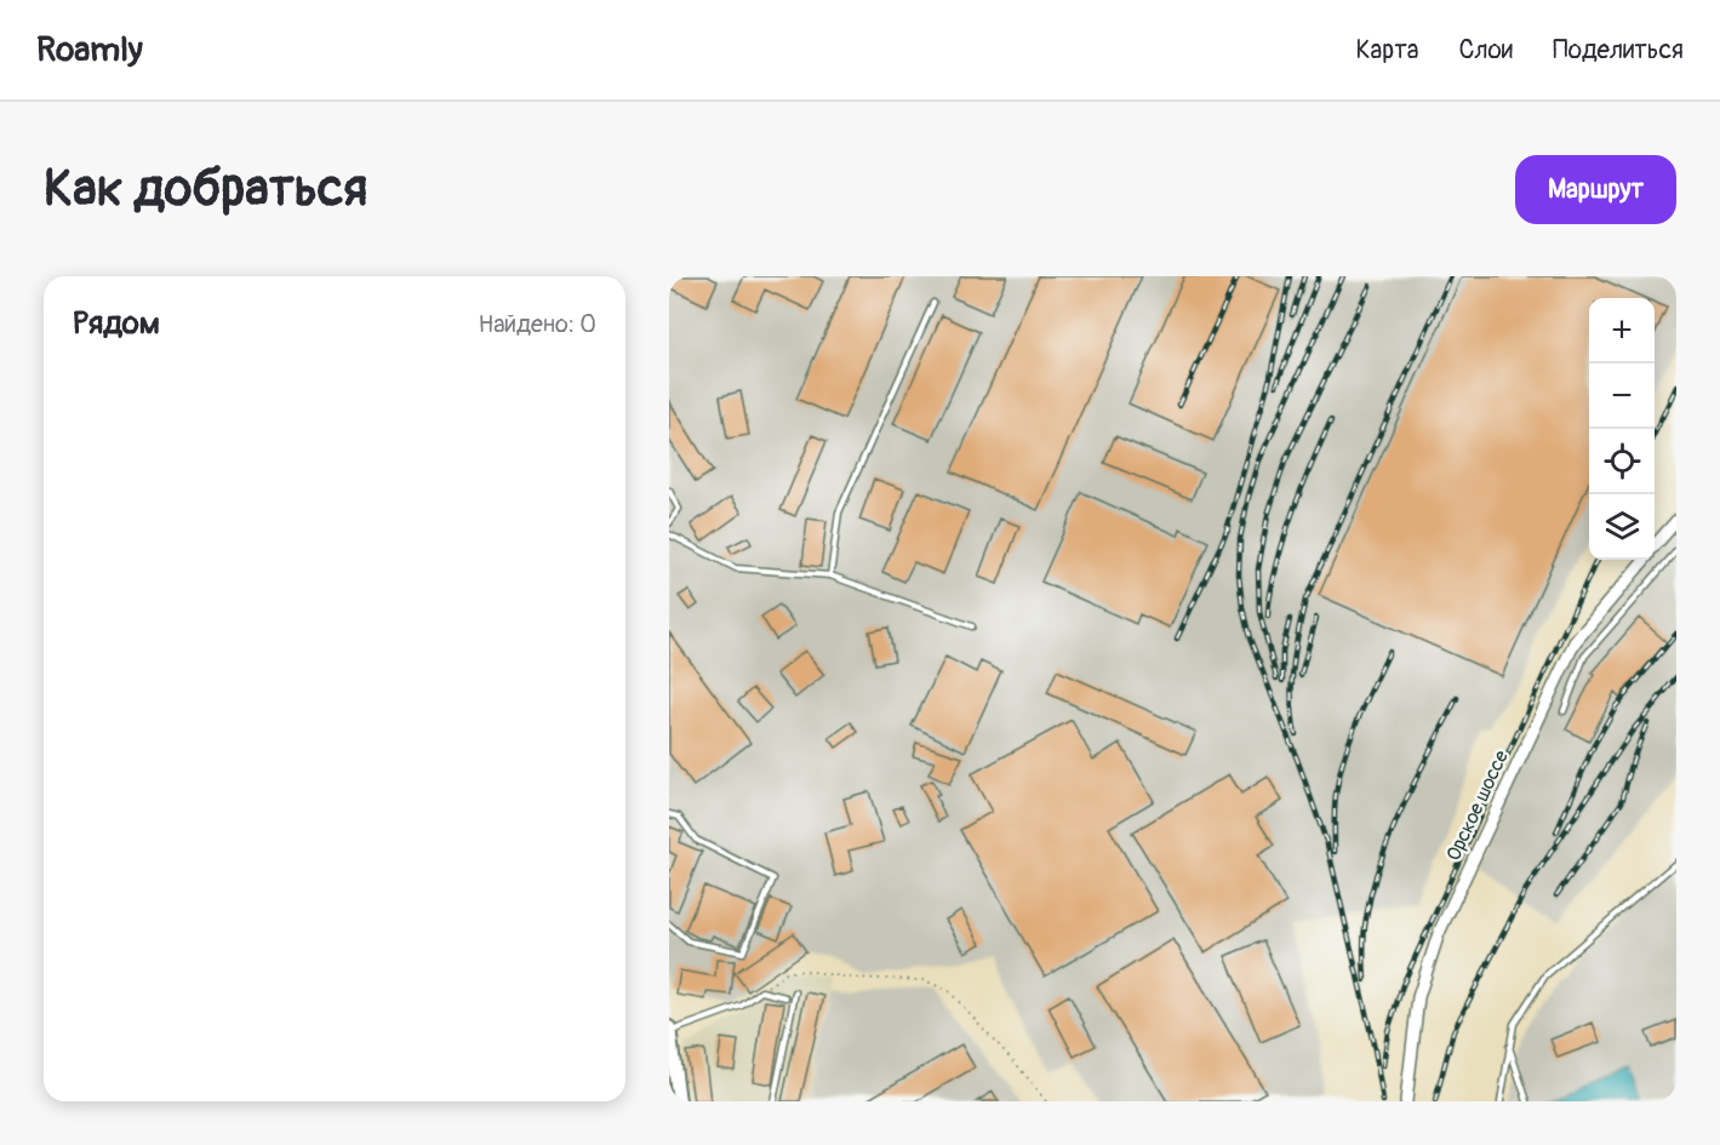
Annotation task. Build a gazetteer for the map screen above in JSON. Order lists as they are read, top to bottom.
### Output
{
  "streets": {
    "street": ["Орское шоссе"]
  },
  "page": {
    "header": "Roamly",
    "nav": ["Карта", "Слои", "Поделиться"],
    "buttons": "Маршрут",
    "title": "Как добраться",
    "heading": ["Рядом", "Найдено: 0"],
    "map_buttons": ["+", "−"]
  }
}
